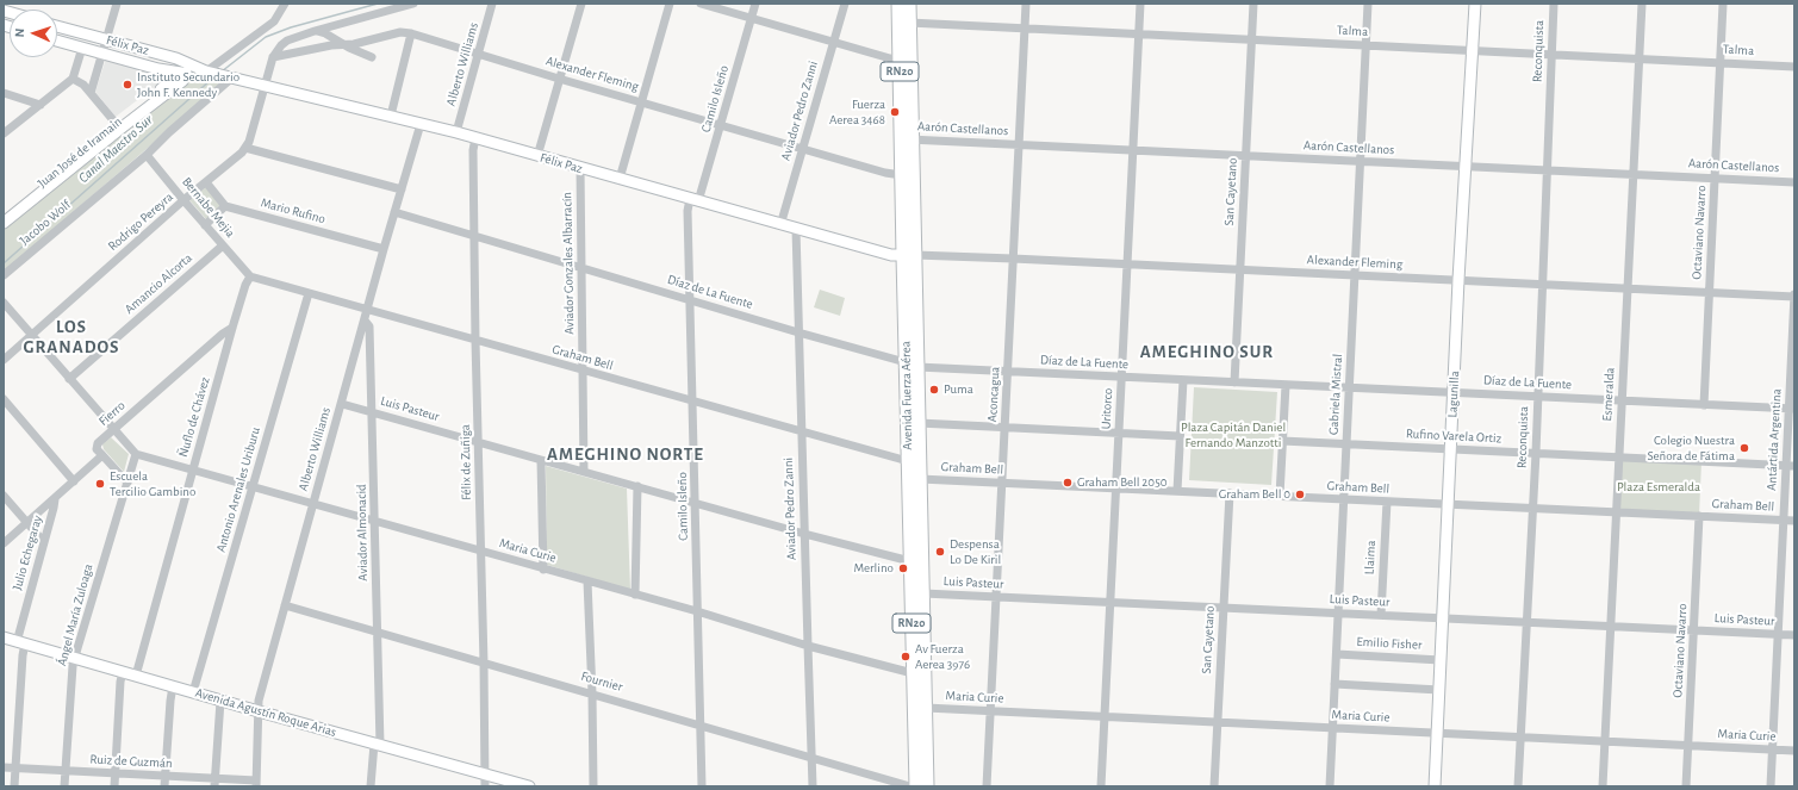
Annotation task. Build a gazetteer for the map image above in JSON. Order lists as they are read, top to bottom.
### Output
{
  "streets": {
    "main road": [
      "Félix Paz",
      "RN20",
      "Juan José de Iramain",
      "Lagunilla",
      "Avenida Fuerza Aérea",
      "Avenida Agustín Roque Arias"
    ],
    "street": [
      "Talma",
      "Reconquista",
      "Alberto Williams",
      "Alexander Fleming",
      "Camilo Isleño",
      "Aviador Pedro Zanni",
      "Aarón Castellanos",
      "San Cayetano",
      "Bernabe Mejia",
      "Mario Rufino",
      "Rodrigo Pereyra",
      "Jacobo Wolf",
      "Octaviano Navarro",
      "Aviador Gonzales Albarracín",
      "Amancio Alcorta",
      "Díaz de La Fuente",
      "Graham Bell",
      "Aconcagua",
      "Gabriela Mistral",
      "Esmeralda",
      "Luis Pasteur",
      "Uritorco",
      "Fierro",
      "Ñuflo de Chávez",
      "Rufino Varela Ortiz",
      "Antártida Argentina",
      "Félix de Zuñiga",
      "Antonio Arenales Uriburu",
      "Aviador Almonacid",
      "Maria Curie",
      "Julio Echegaray",
      "Llaima",
      "Ángel María Zuloaga",
      "Emilio Fisher",
      "Fournier",
      "Ruiz de Guzmán"
    ]
  },
  "crossings": [
    ["Talma", "Reconquista"],
    ["Talma", "San Cayetano"],
    ["Talma", "Octaviano Navarro"],
    ["Talma", "Aconcagua"],
    ["Talma", "Gabriela Mistral"],
    ["Talma", "Lagunilla"],
    ["Talma", "Esmeralda"],
    ["Talma", "Avenida Fuerza Aérea"],
    ["Talma", "Uritorco"],
    ["Félix Paz", "Alberto Williams"],
    ["Félix Paz", "Alexander Fleming"],
    ["Félix Paz", "Camilo Isleño"],
    ["Félix Paz", "Aviador Pedro Zanni"],
    ["Félix Paz", "Juan José de Iramain"],
    ["Félix Paz", "Jacobo Wolf"],
    ["Félix Paz", "Aviador Gonzales Albarracín"],
    ["Félix Paz", "Avenida Fuerza Aérea"],
    ["Félix Paz", "Félix de Zuñiga"],
    ["Reconquista", "Alexander Fleming"],
    ["Reconquista", "Aarón Castellanos"],
    ["Reconquista", "Díaz de La Fuente"],
    ["Reconquista", "Graham Bell"],
    ["Reconquista", "Luis Pasteur"],
    ["Reconquista", "Rufino Varela Ortiz"],
    ["Reconquista", "Maria Curie"],
    ["Alberto Williams", "Alexander Fleming"],
    ["Alberto Williams", "Mario Rufino"],
    ["Alberto Williams", "Díaz de La Fuente"],
    ["Alberto Williams", "Graham Bell"],
    ["Alberto Williams", "Luis Pasteur"],
    ["Alberto Williams", "Aviador Almonacid"],
    ["Alberto Williams", "Maria Curie"],
    ["Alberto Williams", "Fournier"],
    ["Alberto Williams", "Avenida Agustín Roque Arias"],
    ["Alberto Williams", "Ruiz de Guzmán"],
    ["Alexander Fleming", "Camilo Isleño"],
    ["Alexander Fleming", "Aviador Pedro Zanni"],
    ["Alexander Fleming", "San Cayetano"],
    ["Alexander Fleming", "Octaviano Navarro"],
    ["Alexander Fleming", "Aconcagua"],
    ["Alexander Fleming", "Gabriela Mistral"],
    ["Alexander Fleming", "Lagunilla"],
    ["Alexander Fleming", "Esmeralda"],
    ["Alexander Fleming", "Avenida Fuerza Aérea"],
    ["Alexander Fleming", "Uritorco"],
    ["Alexander Fleming", "Antártida Argentina"],
    ["Camilo Isleño", "Díaz de La Fuente"],
    ["Camilo Isleño", "Graham Bell"],
    ["Camilo Isleño", "Luis Pasteur"],
    ["Camilo Isleño", "Maria Curie"],
    ["Camilo Isleño", "Fournier"],
    ["Aviador Pedro Zanni", "Díaz de La Fuente"],
    ["Aviador Pedro Zanni", "Graham Bell"],
    ["Aviador Pedro Zanni", "Luis Pasteur"],
    ["Aviador Pedro Zanni", "Maria Curie"],
    ["Aviador Pedro Zanni", "Fournier"],
    ["Aarón Castellanos", "San Cayetano"],
    ["Aarón Castellanos", "Octaviano Navarro"],
    ["Aarón Castellanos", "Aconcagua"],
    ["Aarón Castellanos", "Gabriela Mistral"],
    ["Aarón Castellanos", "Lagunilla"],
    ["Aarón Castellanos", "Esmeralda"],
    ["Aarón Castellanos", "Avenida Fuerza Aérea"],
    ["Aarón Castellanos", "Uritorco"],
    ["San Cayetano", "Díaz de La Fuente"],
    ["San Cayetano", "Graham Bell"],
    ["San Cayetano", "Luis Pasteur"],
    ["San Cayetano", "Maria Curie"],
    ["Bernabe Mejia", "Rodrigo Pereyra"],
    ["Bernabe Mejia", "Jacobo Wolf"],
    ["Bernabe Mejia", "Amancio Alcorta"],
    ["Bernabe Mejia", "Graham Bell"],
    ["Bernabe Mejia", "Ñuflo de Chávez"],
    ["Octaviano Navarro", "Díaz de La Fuente"],
    ["Octaviano Navarro", "Graham Bell"],
    ["Octaviano Navarro", "Luis Pasteur"],
    ["Octaviano Navarro", "Maria Curie"],
    ["Aviador Gonzales Albarracín", "Díaz de La Fuente"],
    ["Aviador Gonzales Albarracín", "Graham Bell"],
    ["Aviador Gonzales Albarracín", "Luis Pasteur"],
    ["Díaz de La Fuente", "Aconcagua"],
    ["Díaz de La Fuente", "Gabriela Mistral"],
    ["Díaz de La Fuente", "Lagunilla"],
    ["Díaz de La Fuente", "Esmeralda"],
    ["Díaz de La Fuente", "Avenida Fuerza Aérea"],
    ["Díaz de La Fuente", "Uritorco"],
    ["Díaz de La Fuente", "Antártida Argentina"],
    ["Díaz de La Fuente", "Félix de Zuñiga"],
    ["Graham Bell", "Aconcagua"],
    ["Graham Bell", "Gabriela Mistral"],
    ["Graham Bell", "Lagunilla"],
    ["Graham Bell", "Esmeralda"],
    ["Graham Bell", "Avenida Fuerza Aérea"],
    ["Graham Bell", "Uritorco"],
    ["Graham Bell", "Ñuflo de Chávez"],
    ["Graham Bell", "Antártida Argentina"],
    ["Graham Bell", "Félix de Zuñiga"],
    ["Graham Bell", "Antonio Arenales Uriburu"],
    ["Graham Bell", "Llaima"],
    ["Aconcagua", "Luis Pasteur"],
    ["Aconcagua", "Maria Curie"],
    ["Gabriela Mistral", "Luis Pasteur"],
    ["Gabriela Mistral", "Rufino Varela Ortiz"],
    ["Gabriela Mistral", "Maria Curie"],
    ["Gabriela Mistral", "Emilio Fisher"],
    ["Lagunilla", "Luis Pasteur"],
    ["Lagunilla", "Rufino Varela Ortiz"],
    ["Lagunilla", "Maria Curie"],
    ["Lagunilla", "Emilio Fisher"],
    ["Esmeralda", "Luis Pasteur"],
    ["Esmeralda", "Rufino Varela Ortiz"],
    ["Esmeralda", "Maria Curie"],
    ["Avenida Fuerza Aérea", "Luis Pasteur"],
    ["Avenida Fuerza Aérea", "Maria Curie"],
    ["Luis Pasteur", "Uritorco"],
    ["Luis Pasteur", "Antártida Argentina"],
    ["Luis Pasteur", "Félix de Zuñiga"],
    ["Luis Pasteur", "Aviador Almonacid"],
    ["Luis Pasteur", "Llaima"],
    ["Uritorco", "Maria Curie"],
    ["Fierro", "Ñuflo de Chávez"],
    ["Ñuflo de Chávez", "Maria Curie"],
    ["Ñuflo de Chávez", "Avenida Agustín Roque Arias"],
    ["Rufino Varela Ortiz", "Antártida Argentina"],
    ["Antártida Argentina", "Maria Curie"],
    ["Félix de Zuñiga", "Maria Curie"],
    ["Félix de Zuñiga", "Fournier"],
    ["Félix de Zuñiga", "Avenida Agustín Roque Arias"],
    ["Antonio Arenales Uriburu", "Maria Curie"],
    ["Antonio Arenales Uriburu", "Avenida Agustín Roque Arias"],
    ["Aviador Almonacid", "Maria Curie"],
    ["Aviador Almonacid", "Fournier"],
    ["Aviador Almonacid", "Avenida Agustín Roque Arias"],
    ["Maria Curie", "Ángel María Zuloaga"],
    ["Julio Echegaray", "Avenida Agustín Roque Arias"],
    ["Julio Echegaray", "Ruiz de Guzmán"],
    ["Ángel María Zuloaga", "Avenida Agustín Roque Arias"],
    ["Ángel María Zuloaga", "Ruiz de Guzmán"]
  ],
  "districts": ["LOS GRANADOS", "AMEGHINO SUR", "AMEGHINO NORTE"],
  "water": ["Canal Maestro Sur"],
  "parks": ["Plaza Capitán Daniel Fernando Manzotti", "Plaza Esmeralda"],
  "places": [
    "Instituto Secundario John F. Kennedy",
    "Fuerza Aerea 3468",
    "Puma",
    "Colegio Nuestra Señora de Fátima",
    "Graham Bell 2050",
    "Escuela Tercilio Gambino",
    "Graham Bell 0",
    "Despensa Lo De Kiril",
    "Merlino",
    "Av Fuerza Aerea 3976"
  ],
  "north": "left"
}
